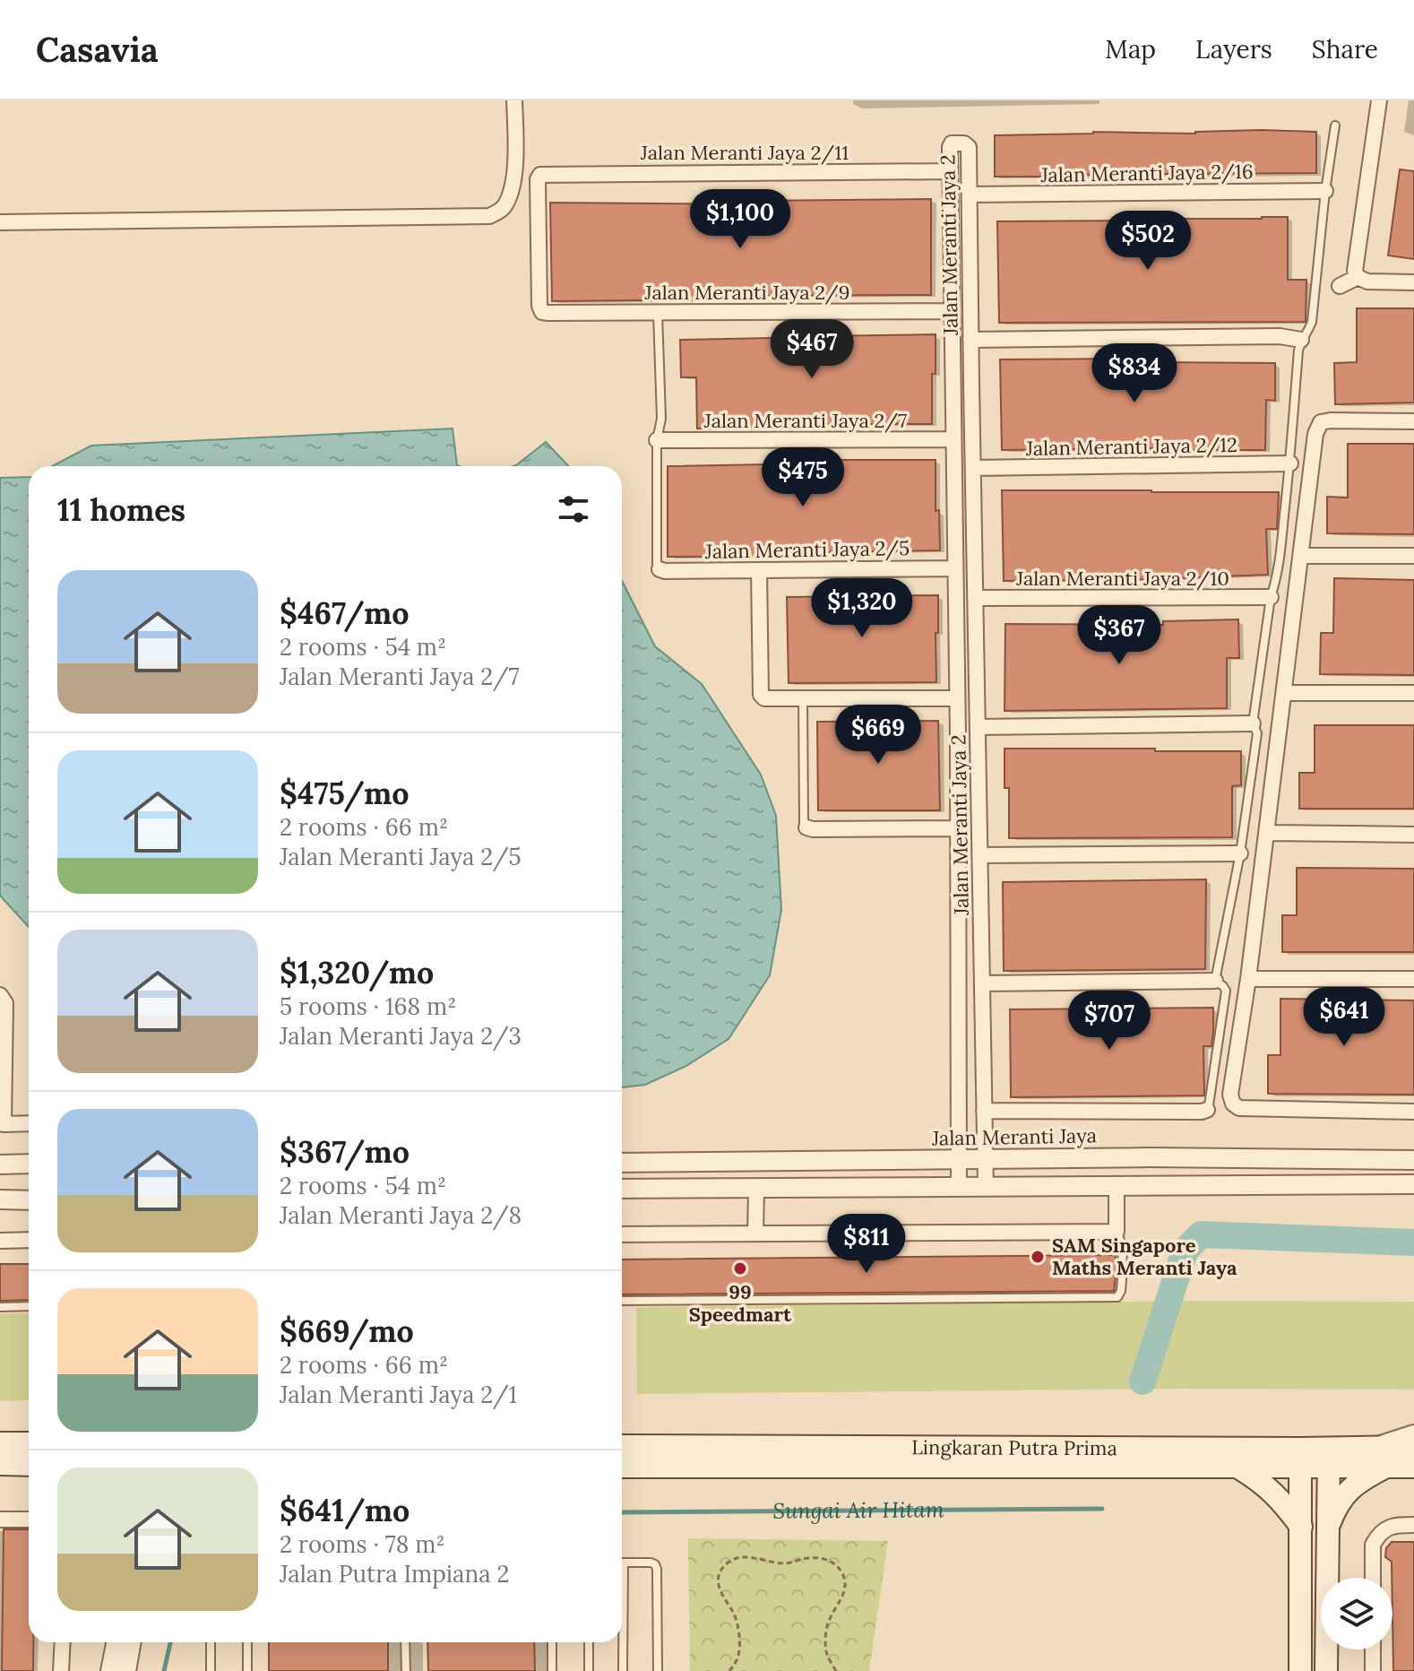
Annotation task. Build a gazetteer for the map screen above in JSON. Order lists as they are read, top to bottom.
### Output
{
  "streets": {
    "main road": ["Lingkaran Putra Prima"],
    "street": [
      "Jalan Meranti Jaya 2/11",
      "Jalan Meranti Jaya 2/16",
      "Jalan Meranti Jaya 2",
      "Jalan Meranti Jaya 2/9",
      "Jalan Meranti Jaya 2/7",
      "Jalan Meranti Jaya 2/12",
      "Jalan Meranti Jaya 2/5",
      "Jalan Meranti Jaya 2/10",
      "Jalan Meranti Jaya"
    ]
  },
  "crossings": [
    ["Jalan Meranti Jaya 2/11", "Jalan Meranti Jaya 2"],
    ["Jalan Meranti Jaya 2/11", "Jalan Meranti Jaya 2/9"],
    ["Jalan Meranti Jaya 2/16", "Jalan Meranti Jaya 2"],
    ["Jalan Meranti Jaya 2", "Jalan Meranti Jaya 2/9"],
    ["Jalan Meranti Jaya 2", "Jalan Meranti Jaya 2/7"],
    ["Jalan Meranti Jaya 2", "Jalan Meranti Jaya 2/12"],
    ["Jalan Meranti Jaya 2", "Jalan Meranti Jaya 2/5"],
    ["Jalan Meranti Jaya 2", "Jalan Meranti Jaya 2/10"],
    ["Jalan Meranti Jaya 2", "Jalan Meranti Jaya"]
  ],
  "water": ["Sungai Air Hitam"],
  "places": ["SAM Singapore Maths Meranti Jaya", "99 Speedmart"],
  "page": {
    "header": "Casavia",
    "nav": ["Map", "Layers", "Share"],
    "price": [
      "$1,100",
      "$502",
      "$467",
      "$834",
      "$475",
      "$1,320",
      "$367",
      "$669",
      "$641",
      "$707",
      "$811"
    ],
    "heading": "11 homes",
    "list": [
      {
        "name": "$467/mo",
        "note": "2 rooms · 54 m² · Jalan Meranti Jaya 2/7"
      },
      {
        "name": "$475/mo",
        "note": "2 rooms · 66 m² · Jalan Meranti Jaya 2/5"
      },
      {
        "name": "$1,320/mo",
        "note": "5 rooms · 168 m² · Jalan Meranti Jaya 2/3"
      },
      {
        "name": "$367/mo",
        "note": "2 rooms · 54 m² · Jalan Meranti Jaya 2/8"
      },
      {
        "name": "$669/mo",
        "note": "2 rooms · 66 m² · Jalan Meranti Jaya 2/1"
      },
      {
        "name": "$641/mo",
        "note": "2 rooms · 78 m² · Jalan Putra Impiana 2"
      }
    ]
  }
}
